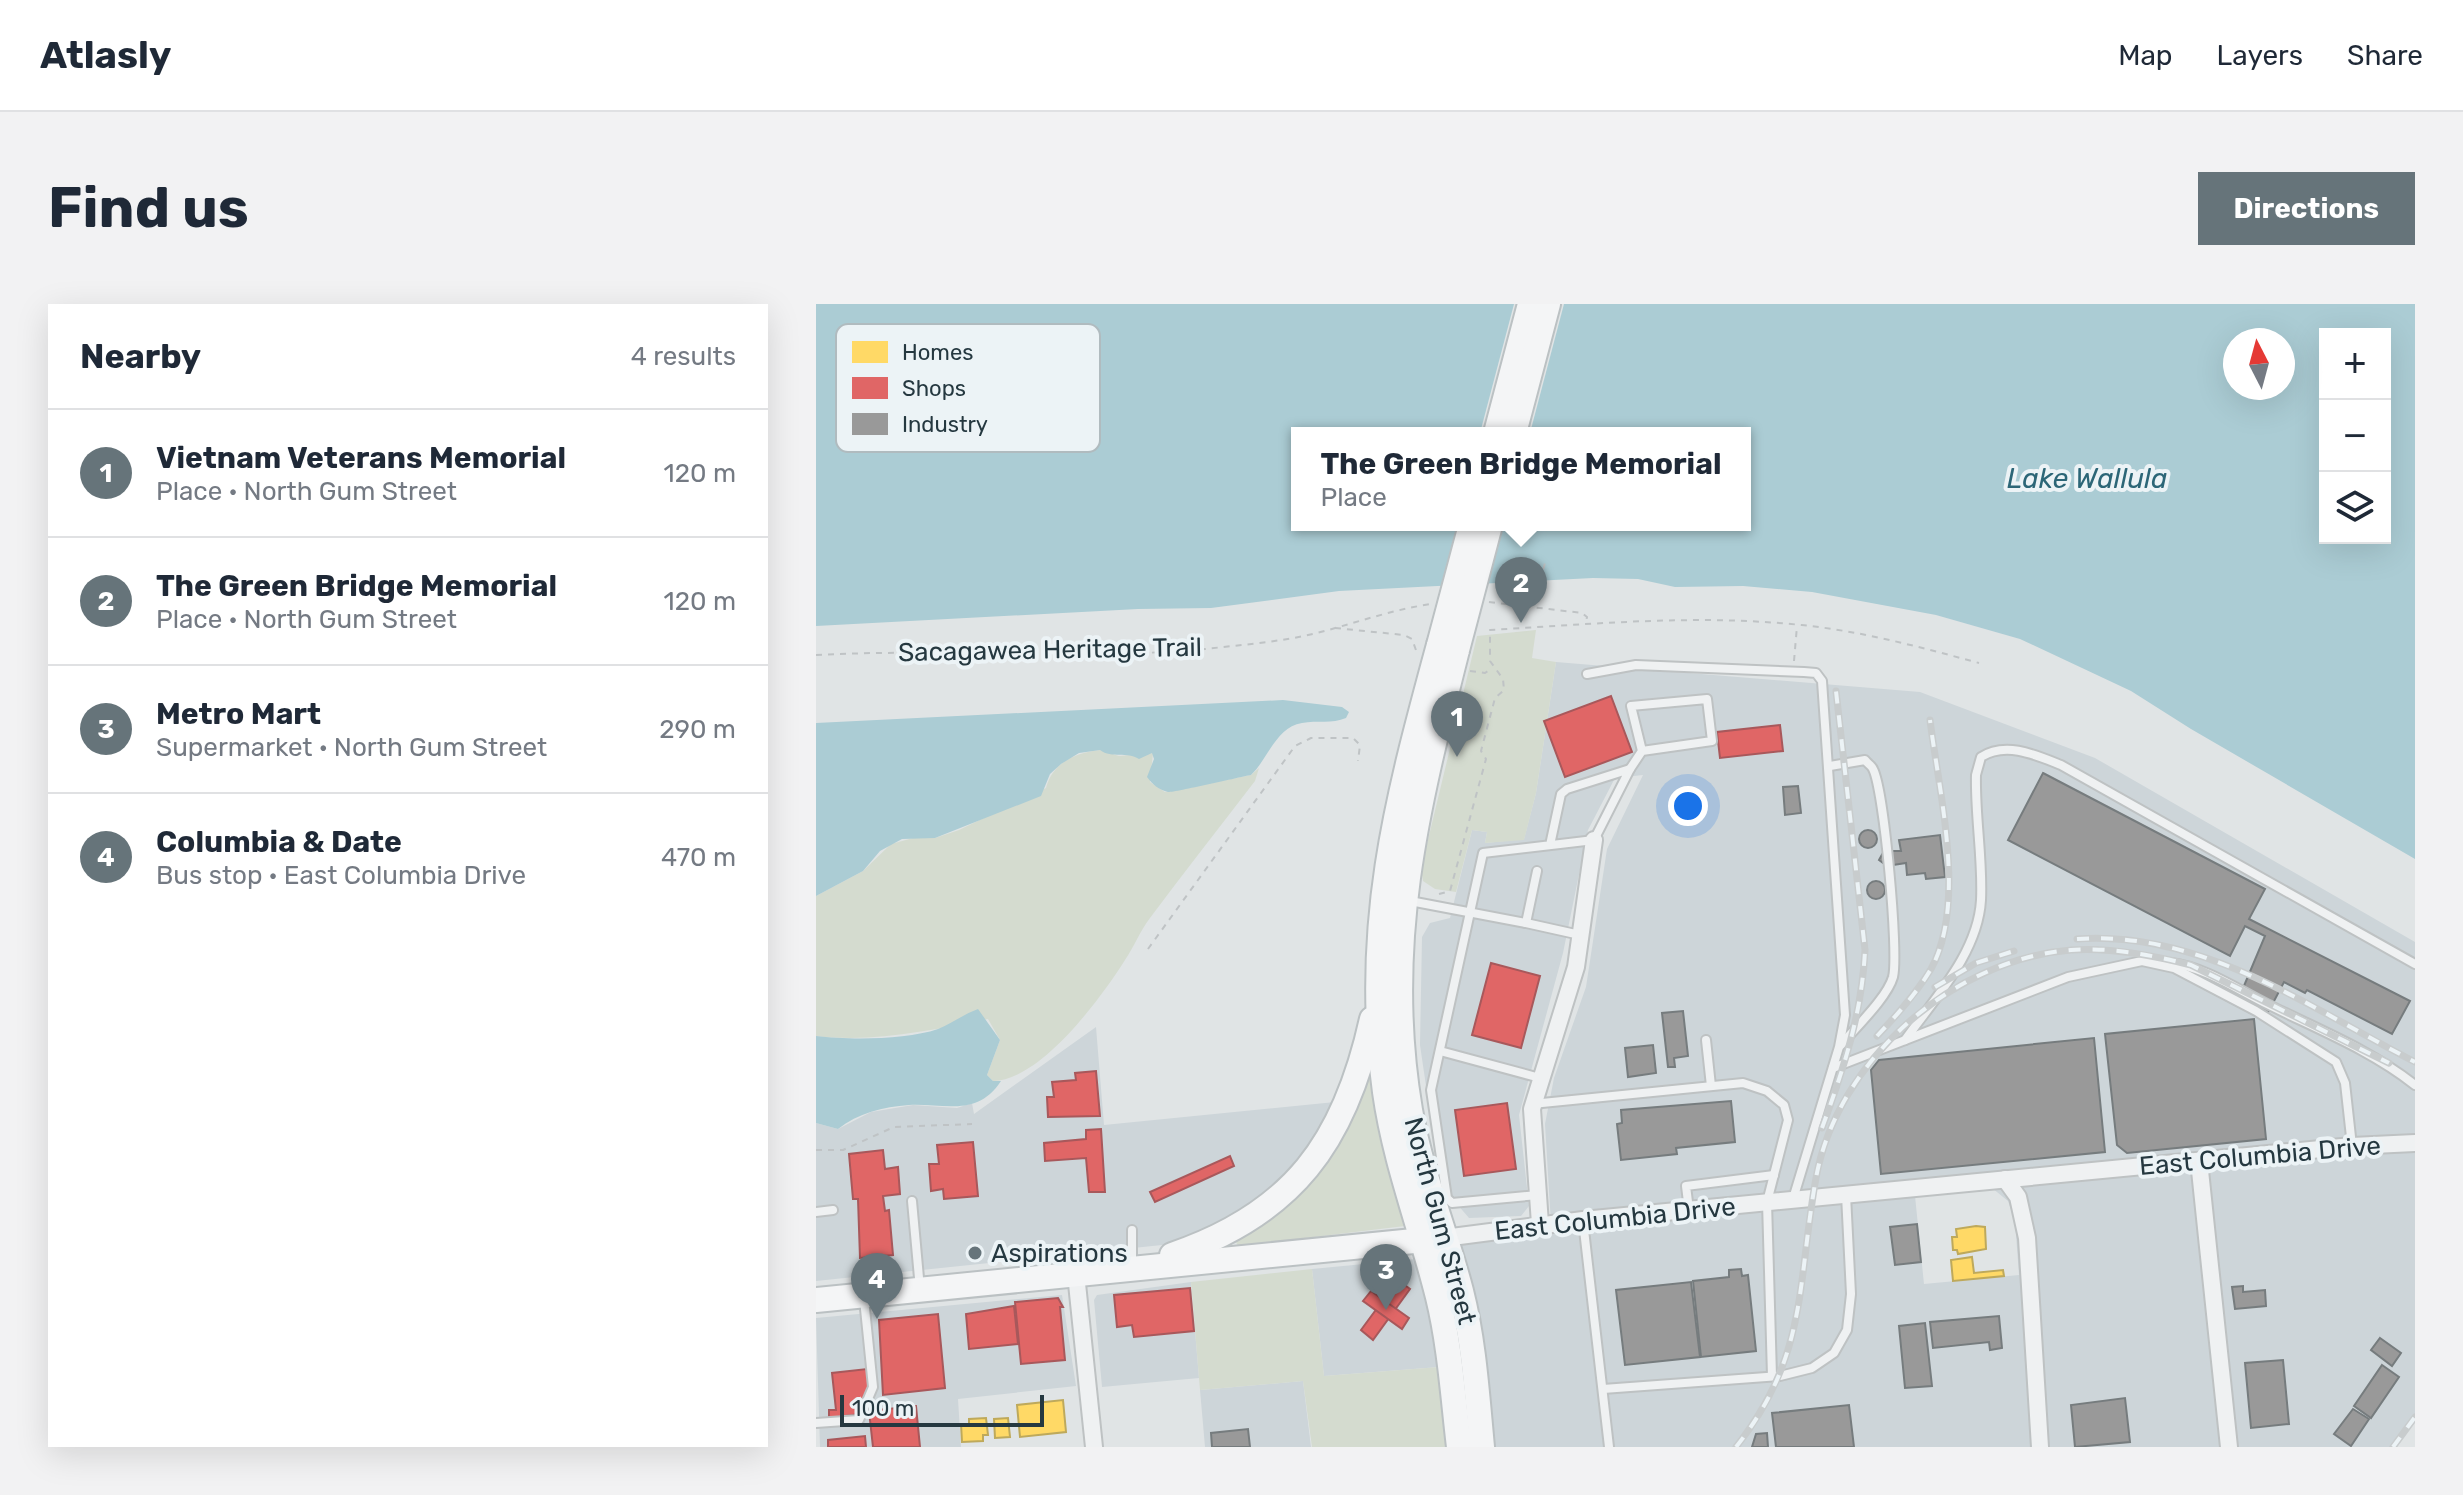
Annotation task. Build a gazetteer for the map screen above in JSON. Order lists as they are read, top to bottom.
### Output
{
  "streets": {
    "main road": ["East Columbia Drive", "North Gum Street"],
    "path": ["Sacagawea Heritage Trail"]
  },
  "crossings": [
    ["East Columbia Drive", "North Gum Street"]
  ],
  "water": ["Lake Wallula"],
  "places": ["Aspirations"],
  "legend": ["Homes", "Shops", "Industry"],
  "scale_bar": "100 m",
  "north": "top",
  "page": {
    "header": "Atlasly",
    "nav": ["Map", "Layers", "Share"],
    "buttons": "Directions",
    "title": "Find us",
    "heading": ["Nearby", "4 results"],
    "map_buttons": ["+", "−"],
    "list": [
      {
        "mark": "1",
        "name": "Vietnam Veterans Memorial",
        "note": "Place · North Gum Street",
        "value": "120 m"
      },
      {
        "mark": "2",
        "name": "The Green Bridge Memorial",
        "note": "Place · North Gum Street",
        "value": "120 m"
      },
      {
        "mark": "3",
        "name": "Metro Mart",
        "note": "Supermarket · North Gum Street",
        "value": "290 m"
      },
      {
        "mark": "4",
        "name": "Columbia & Date",
        "note": "Bus stop · East Columbia Drive",
        "value": "470 m"
      }
    ],
    "popup": ["The Green Bridge Memorial", "Place"],
    "pins": [
      "2",
      "1",
      "3",
      "4"
    ],
    "scale": "100 m"
  }
}
